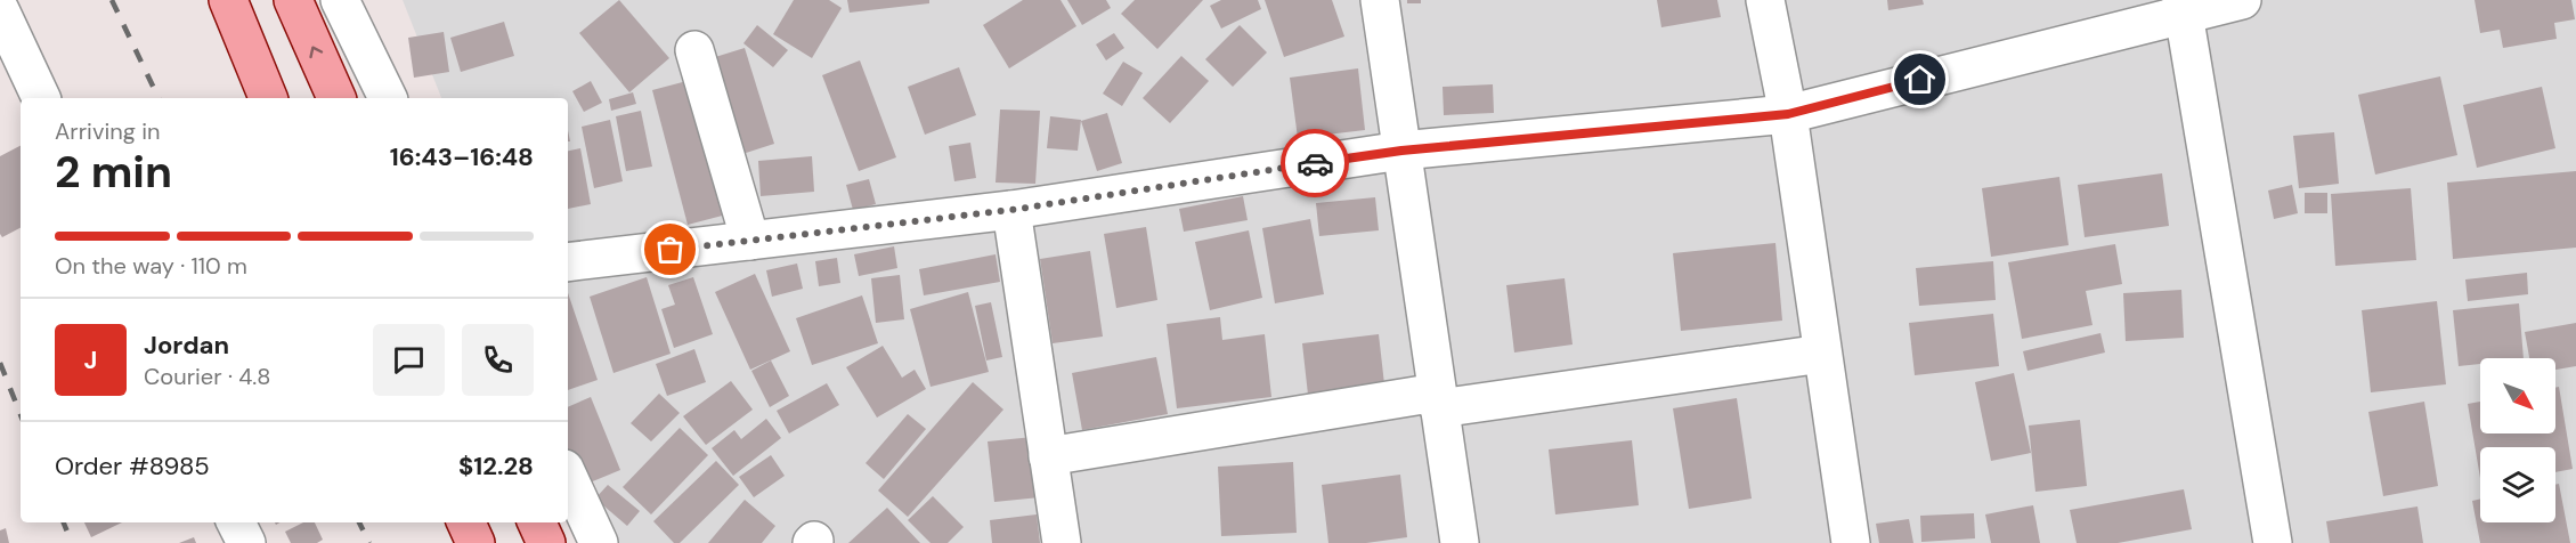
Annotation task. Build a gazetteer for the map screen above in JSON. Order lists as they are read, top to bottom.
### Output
{
  "north": "bottom right",
  "page": {
    "heading": ["2 min", "Arriving in", "16:43–16:48"],
    "panel": [
      "Jordan",
      "Courier · 4.8",
      "Order #8985",
      "$12.28"
    ],
    "bar": "On the way · 110 m",
    "round": "J"
  }
}
